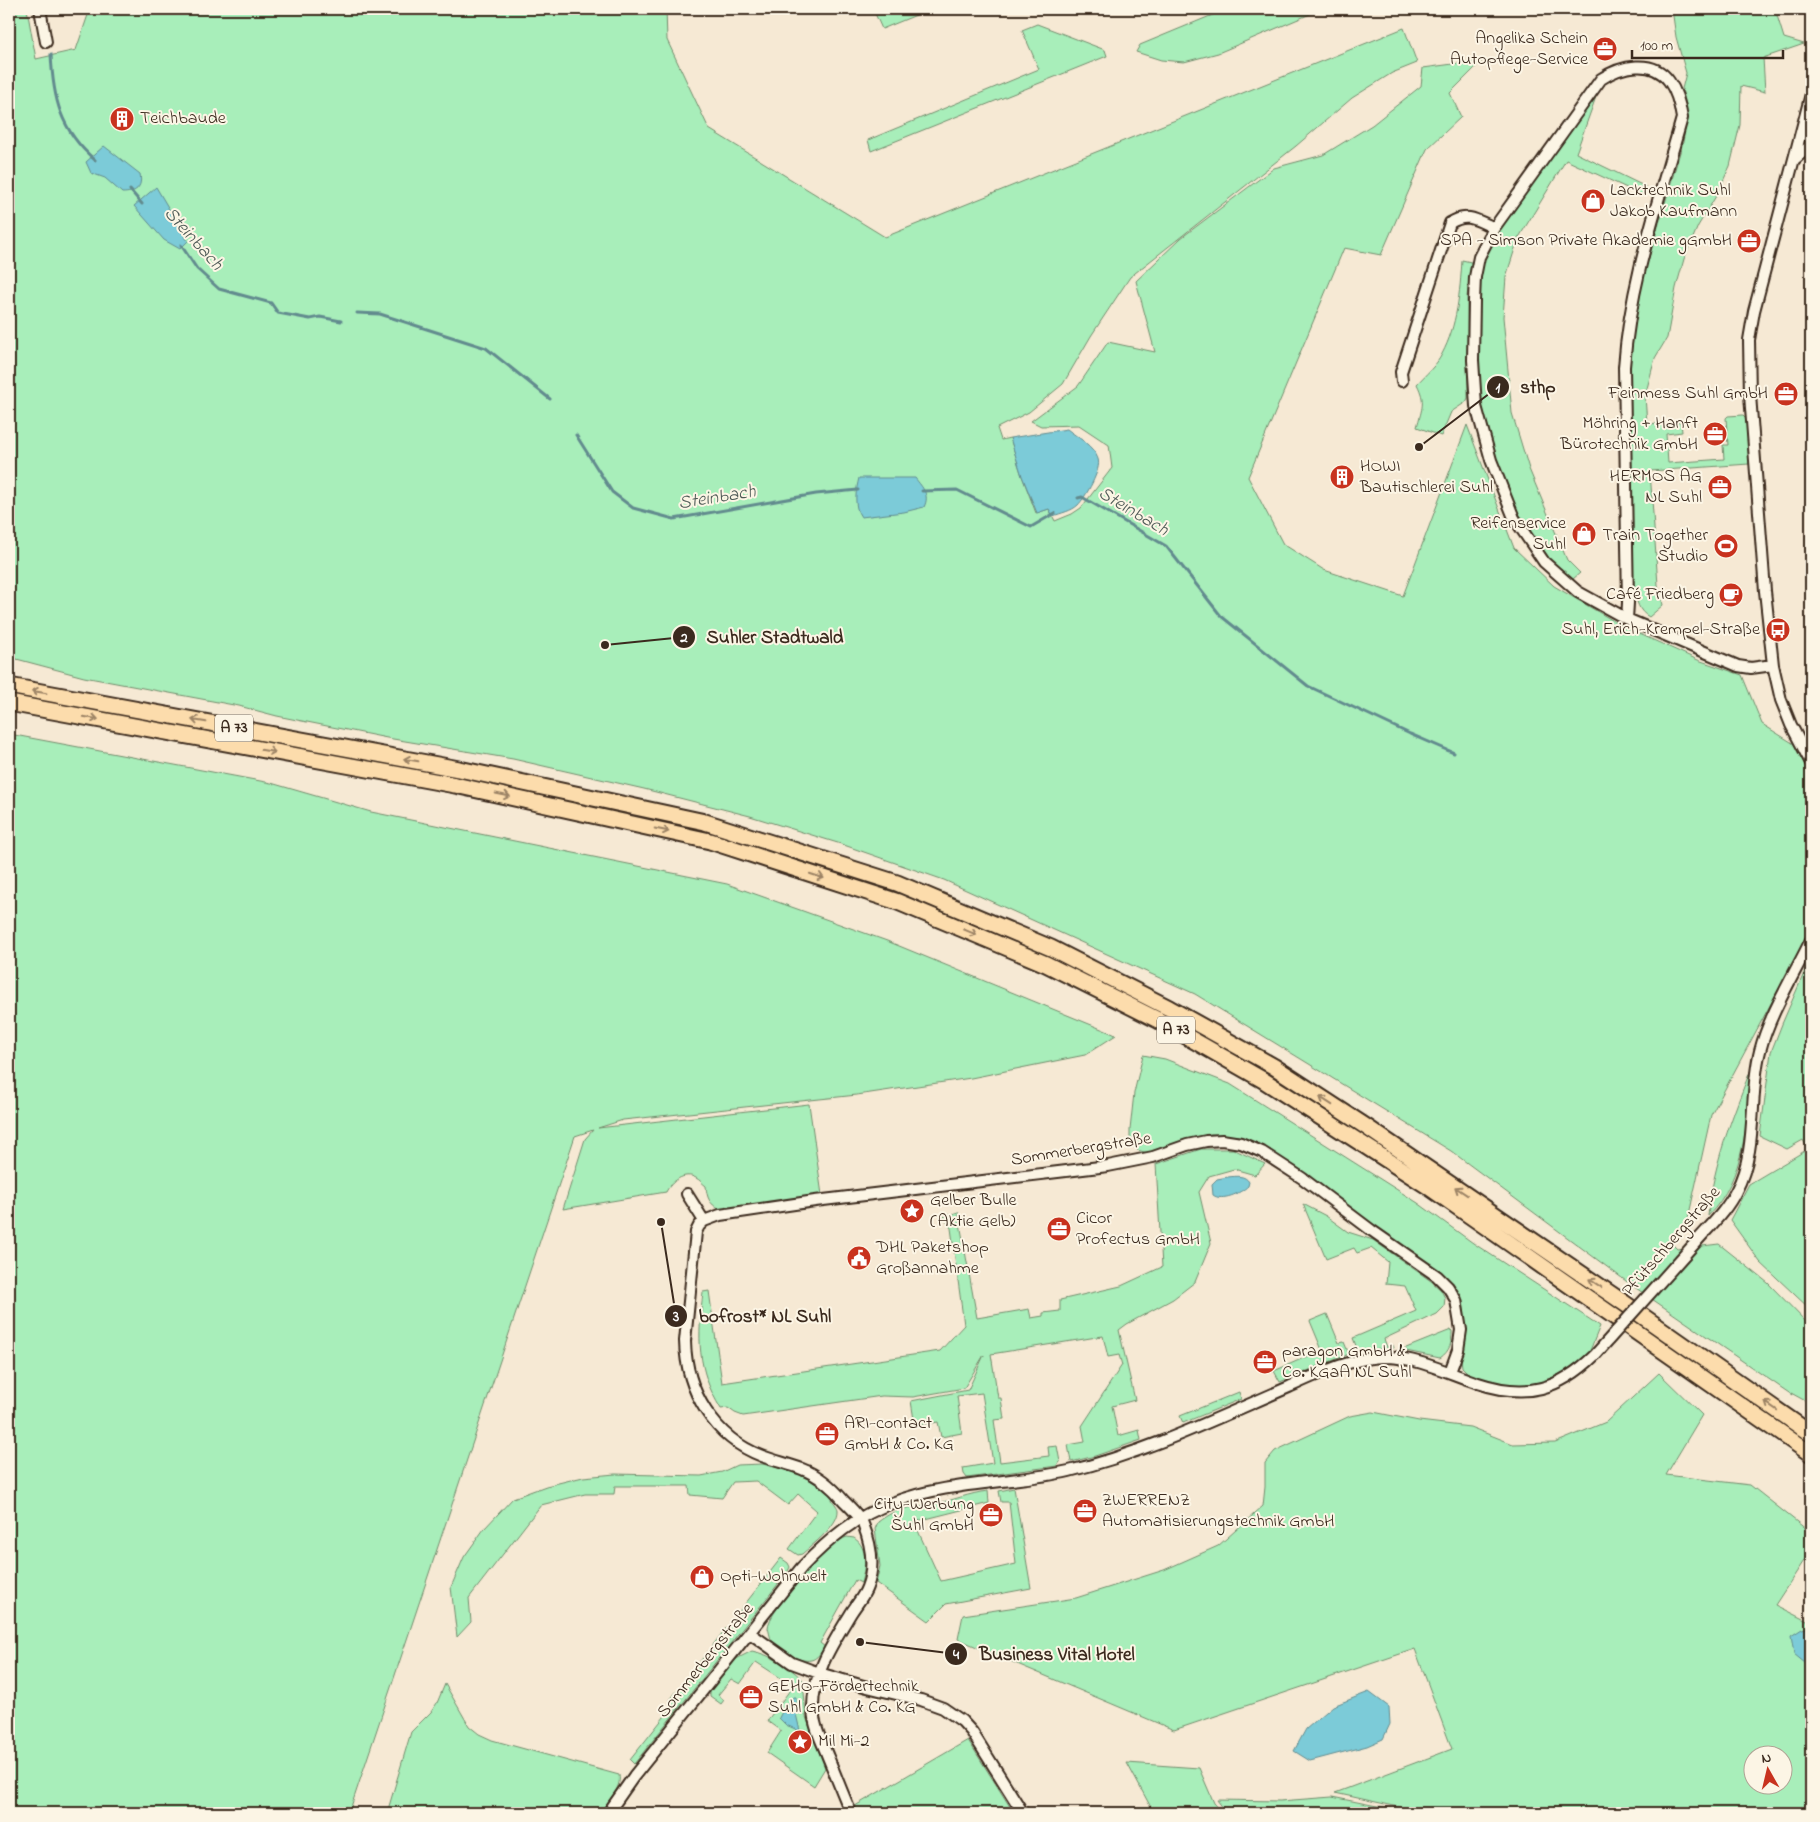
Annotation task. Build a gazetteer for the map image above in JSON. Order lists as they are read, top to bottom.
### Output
{
  "streets": {
    "highway": ["A 73"],
    "street": ["Sommerbergstraße", "Pfütschbergstraße"]
  },
  "crossings": [
    ["Sommerbergstraße", "Pfütschbergstraße"]
  ],
  "water": ["Steinbach"],
  "places": {
    "office": [
      "Angelika Schein Autopflege-Service",
      "SPA - Simson Private Akademie gGmbH",
      "Feinmess Suhl GmbH",
      "Möhring + Hanft Bürotechnik GmbH",
      "HERMOS AG NL Suhl",
      "Cicor Profectus GmbH",
      "paragon GmbH & Co. KGaA NL Suhl",
      "ARI-contact GmbH & Co. KG",
      "ZWERRENZ Automatisierungstechnik GmbH",
      "City-Werbung Suhl GmbH",
      "GEHO-Fördertechnik Suhl GmbH & Co. KG"
    ],
    "building": ["Teichbaude", "HOWI Bautischlerei Suhl"],
    "shop": ["Lacktechnik Suhl Jakob Kaufmann", "Reifenservice Suhl", "Opti-Wohnwelt"],
    "other": [
      "sthp",
      "Suhler Stadtwald",
      "bofrost* NL Suhl",
      "Business Vital Hotel"
    ],
    "sports": ["Train Together Studio"],
    "cafe": ["Café Friedberg"],
    "bus stop": ["Suhl, Erich-Krempel-Straße"],
    "place": ["Gelber Bulle (Aktie Gelb)", "Mil Mi-2"],
    "public building": ["DHL Paketshop Großannahme"]
  },
  "scale_bar": "100 m",
  "north": "top"
}
